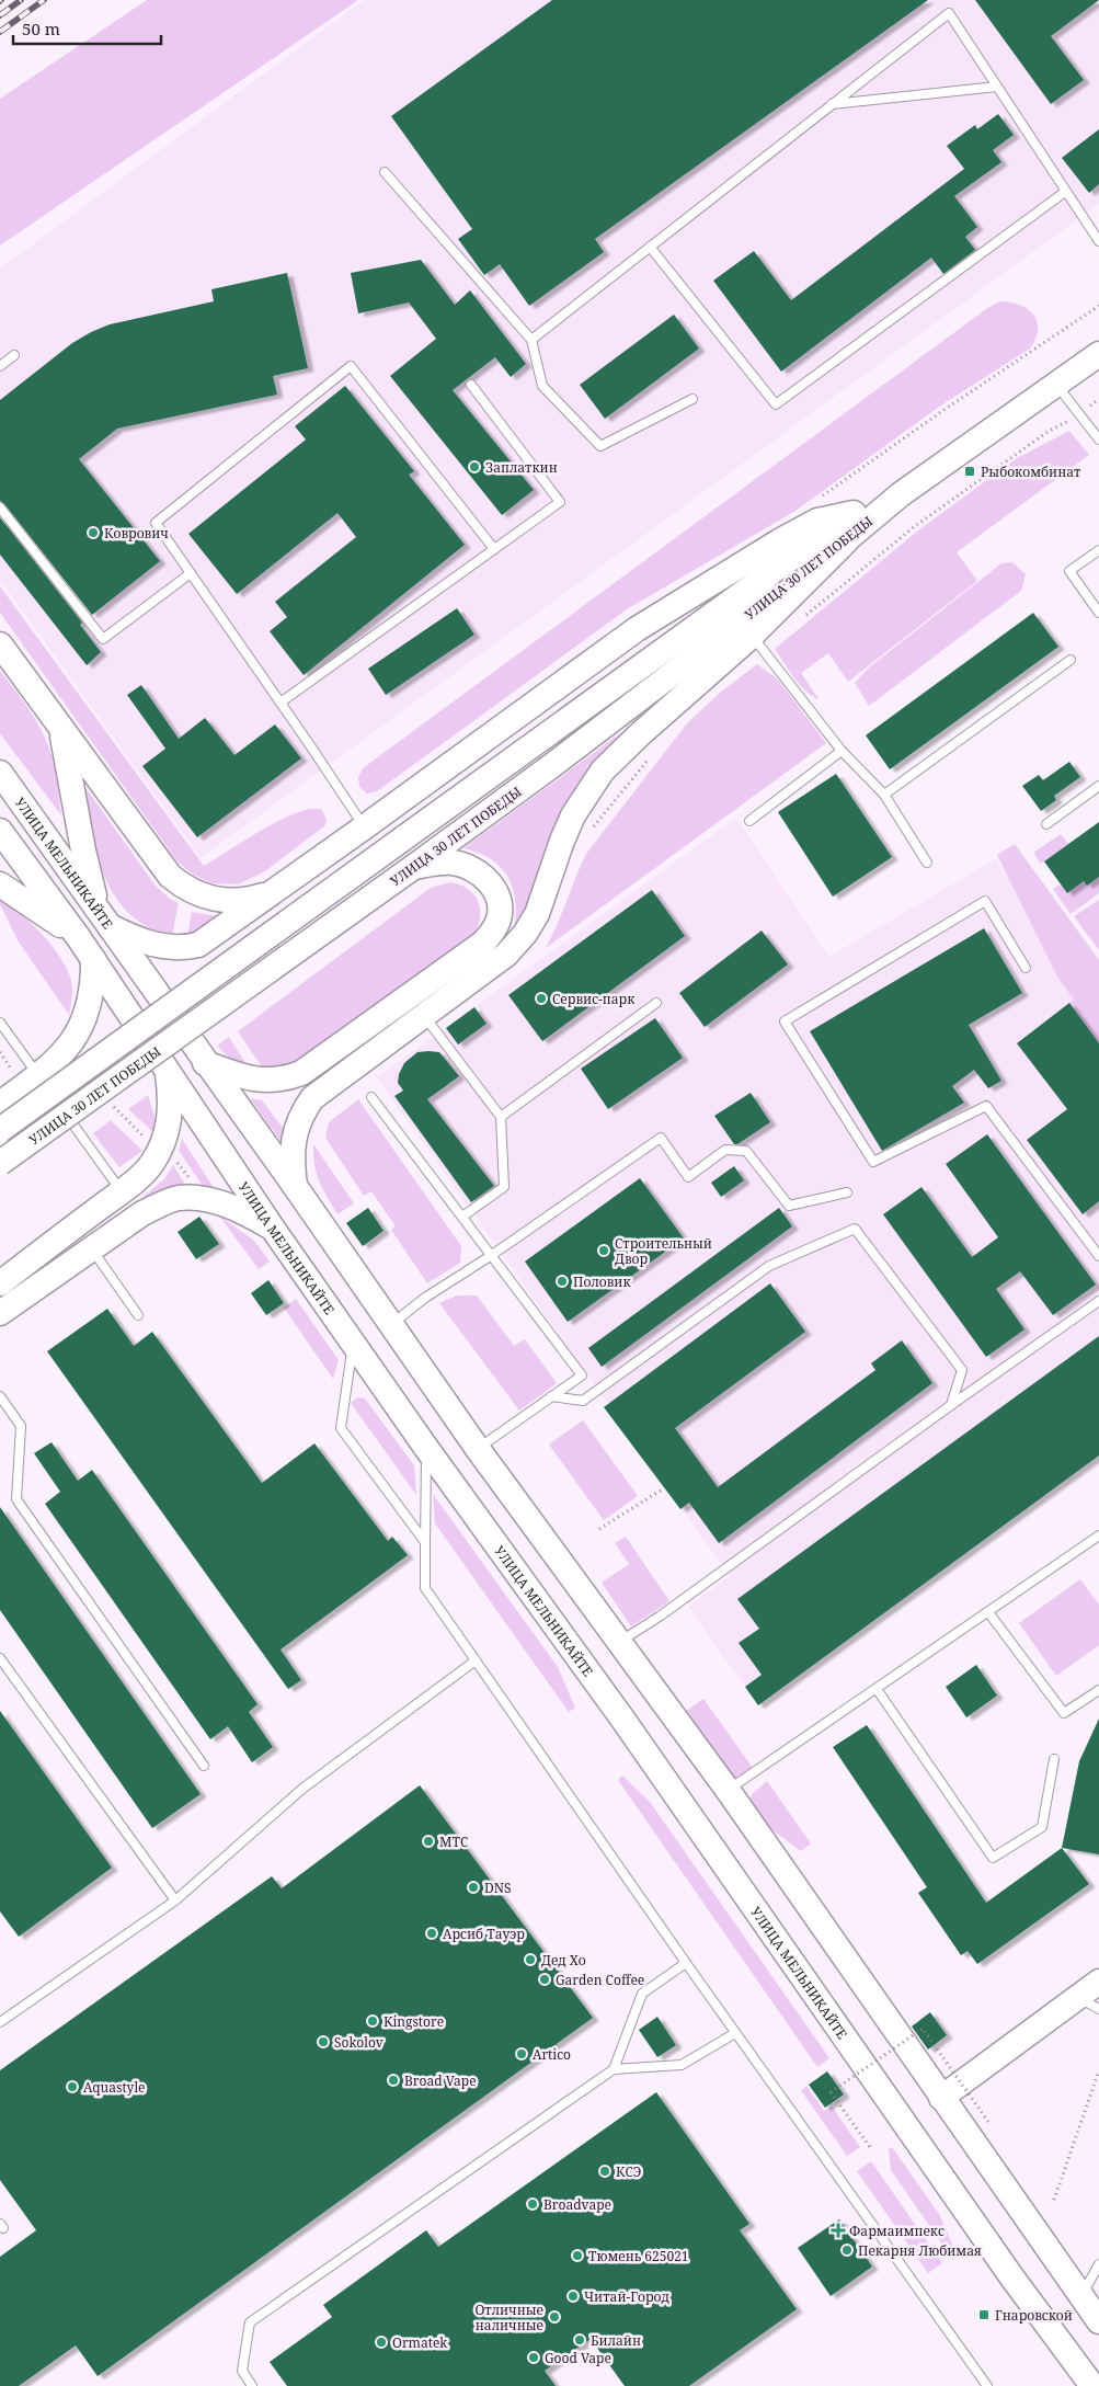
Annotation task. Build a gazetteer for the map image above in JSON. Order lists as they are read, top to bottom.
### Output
{
  "streets": {
    "street": ["УЛИЦА 30 ЛЕТ ПОБЕДЫ", "УЛИЦА МЕЛЬНИКАЙТЕ"]
  },
  "places": {
    "other": [
      "Заплаткин",
      "Коврович",
      "Сервис-парк",
      "Строительный Двор",
      "Половик",
      "МТС",
      "DNS",
      "Арсиб Тауэр",
      "Дед Хо",
      "Garden Coffee",
      "Kingstore",
      "Sokolov",
      "Artico",
      "Broad Vape",
      "Aquastyle",
      "КСЭ",
      "Broadvape",
      "Пекарня Любимая",
      "Тюмень 625021",
      "Читай-Город",
      "Отличные наличные",
      "Билайн",
      "Ormatek",
      "Good Vape"
    ],
    "transit": ["Рыбокомбинат", "Гнаровской"],
    "health": ["Фармаимпекс"]
  },
  "scale_bar": "50 m"
}
